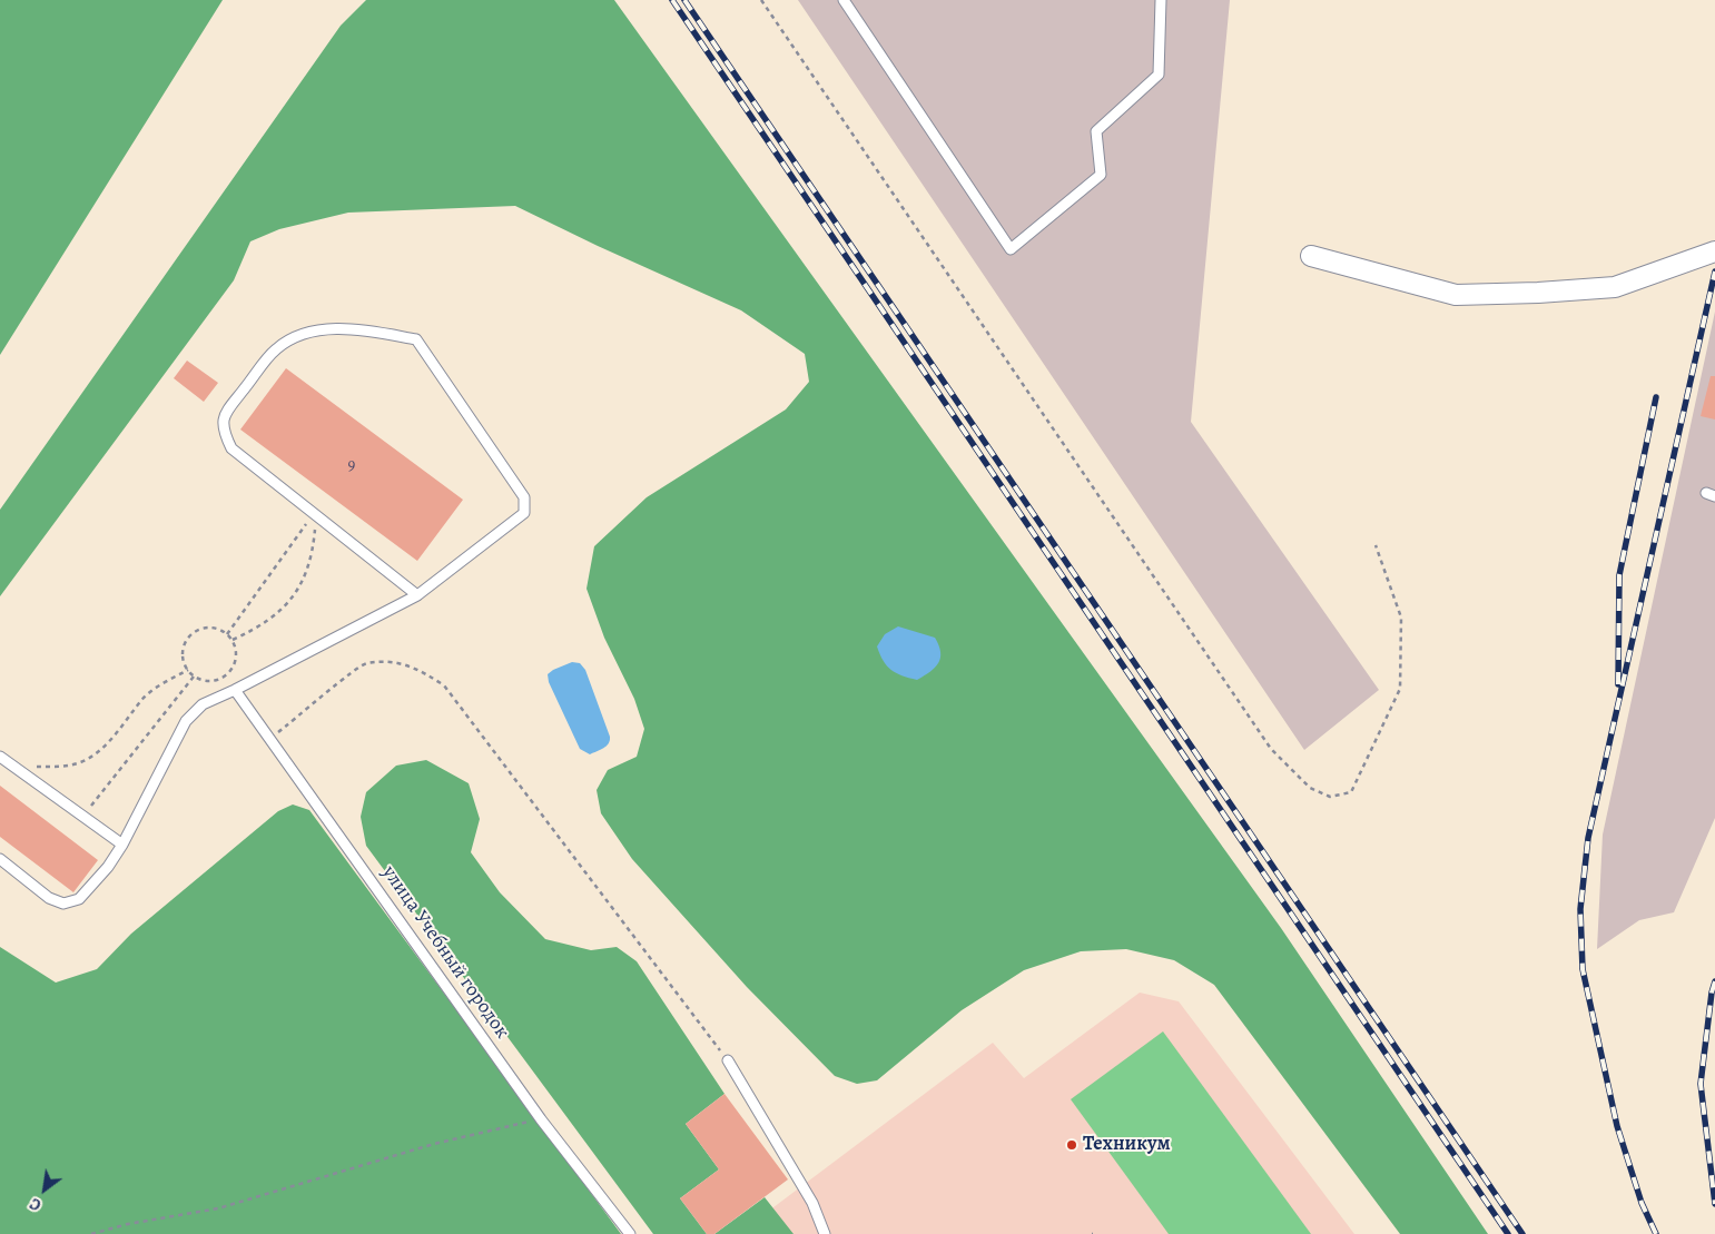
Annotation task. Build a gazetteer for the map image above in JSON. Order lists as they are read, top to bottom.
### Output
{
  "streets": {
    "lane": ["улица Учебный городок"]
  },
  "places": ["Техникум"],
  "house_numbers": ["9"],
  "north": "bottom left"
}
